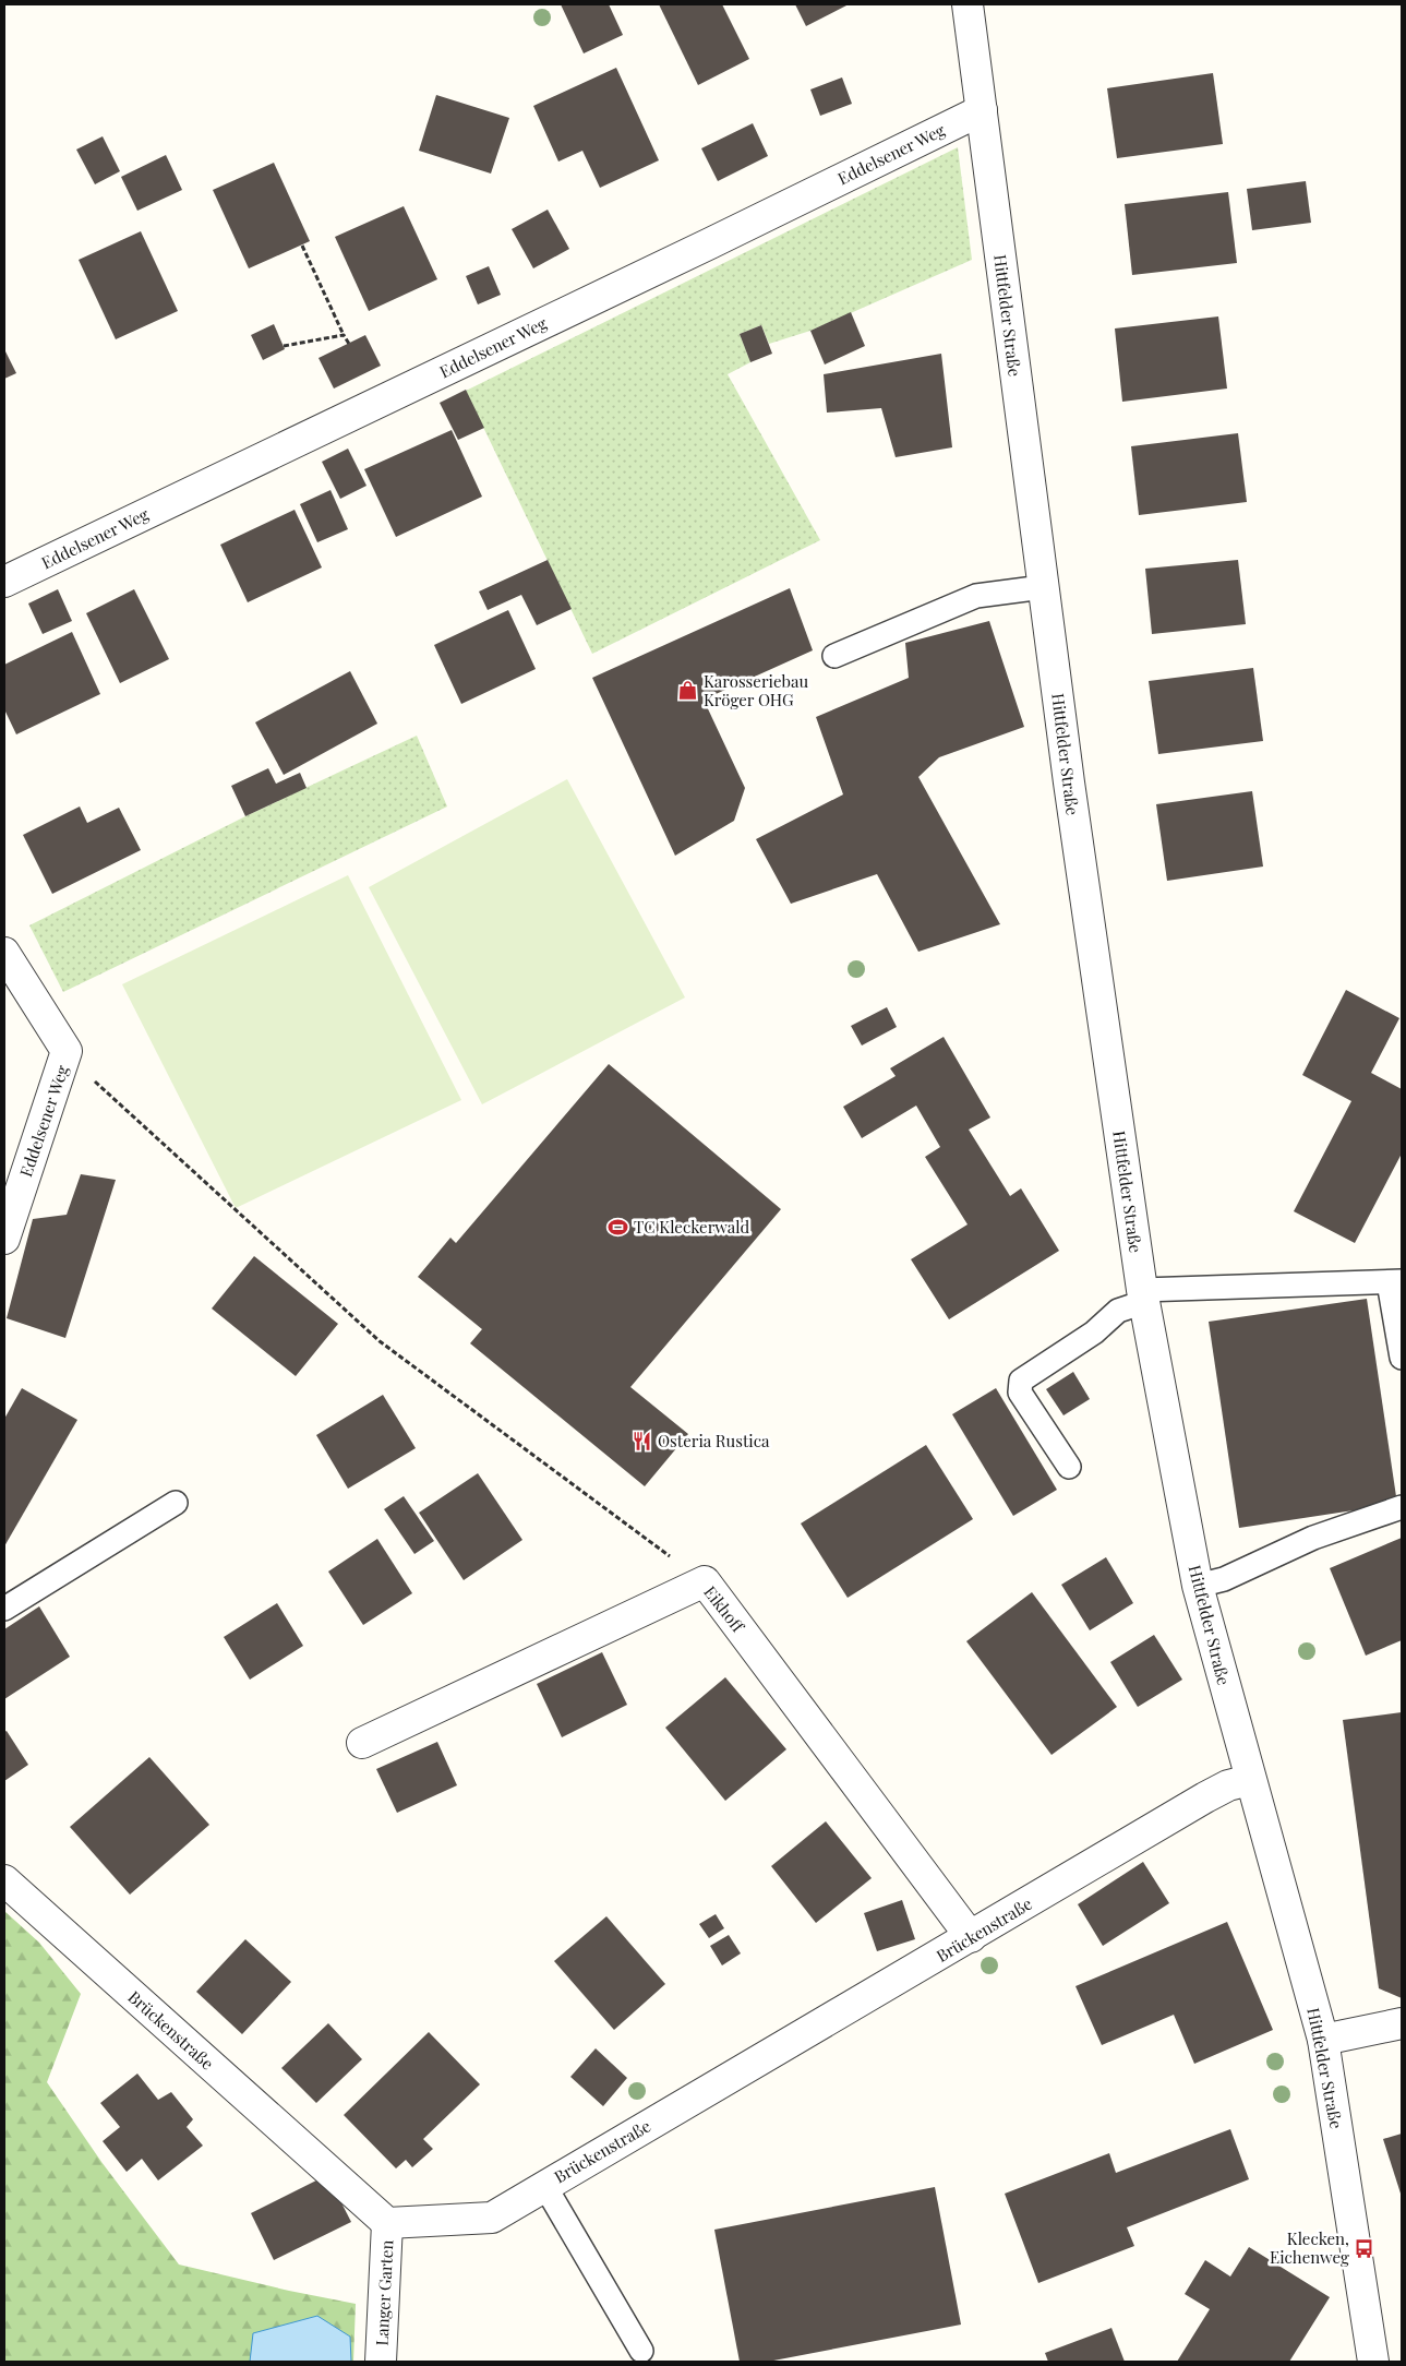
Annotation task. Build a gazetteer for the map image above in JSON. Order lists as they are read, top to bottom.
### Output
{
  "streets": {
    "street": [
      "Eddelsener Weg",
      "Hittfelder Straße",
      "Eikhoff",
      "Brückenstraße",
      "Langer Garten"
    ]
  },
  "crossings": [
    ["Eddelsener Weg", "Hittfelder Straße"],
    ["Hittfelder Straße", "Brückenstraße"],
    ["Eikhoff", "Brückenstraße"],
    ["Brückenstraße", "Langer Garten"]
  ],
  "places": {
    "shop": ["Karosseriebau Kröger OHG"],
    "sports": ["TC Kleckerwald"],
    "restaurant": ["Osteria Rustica"],
    "bus stop": ["Klecken, Eichenweg"]
  }
}
